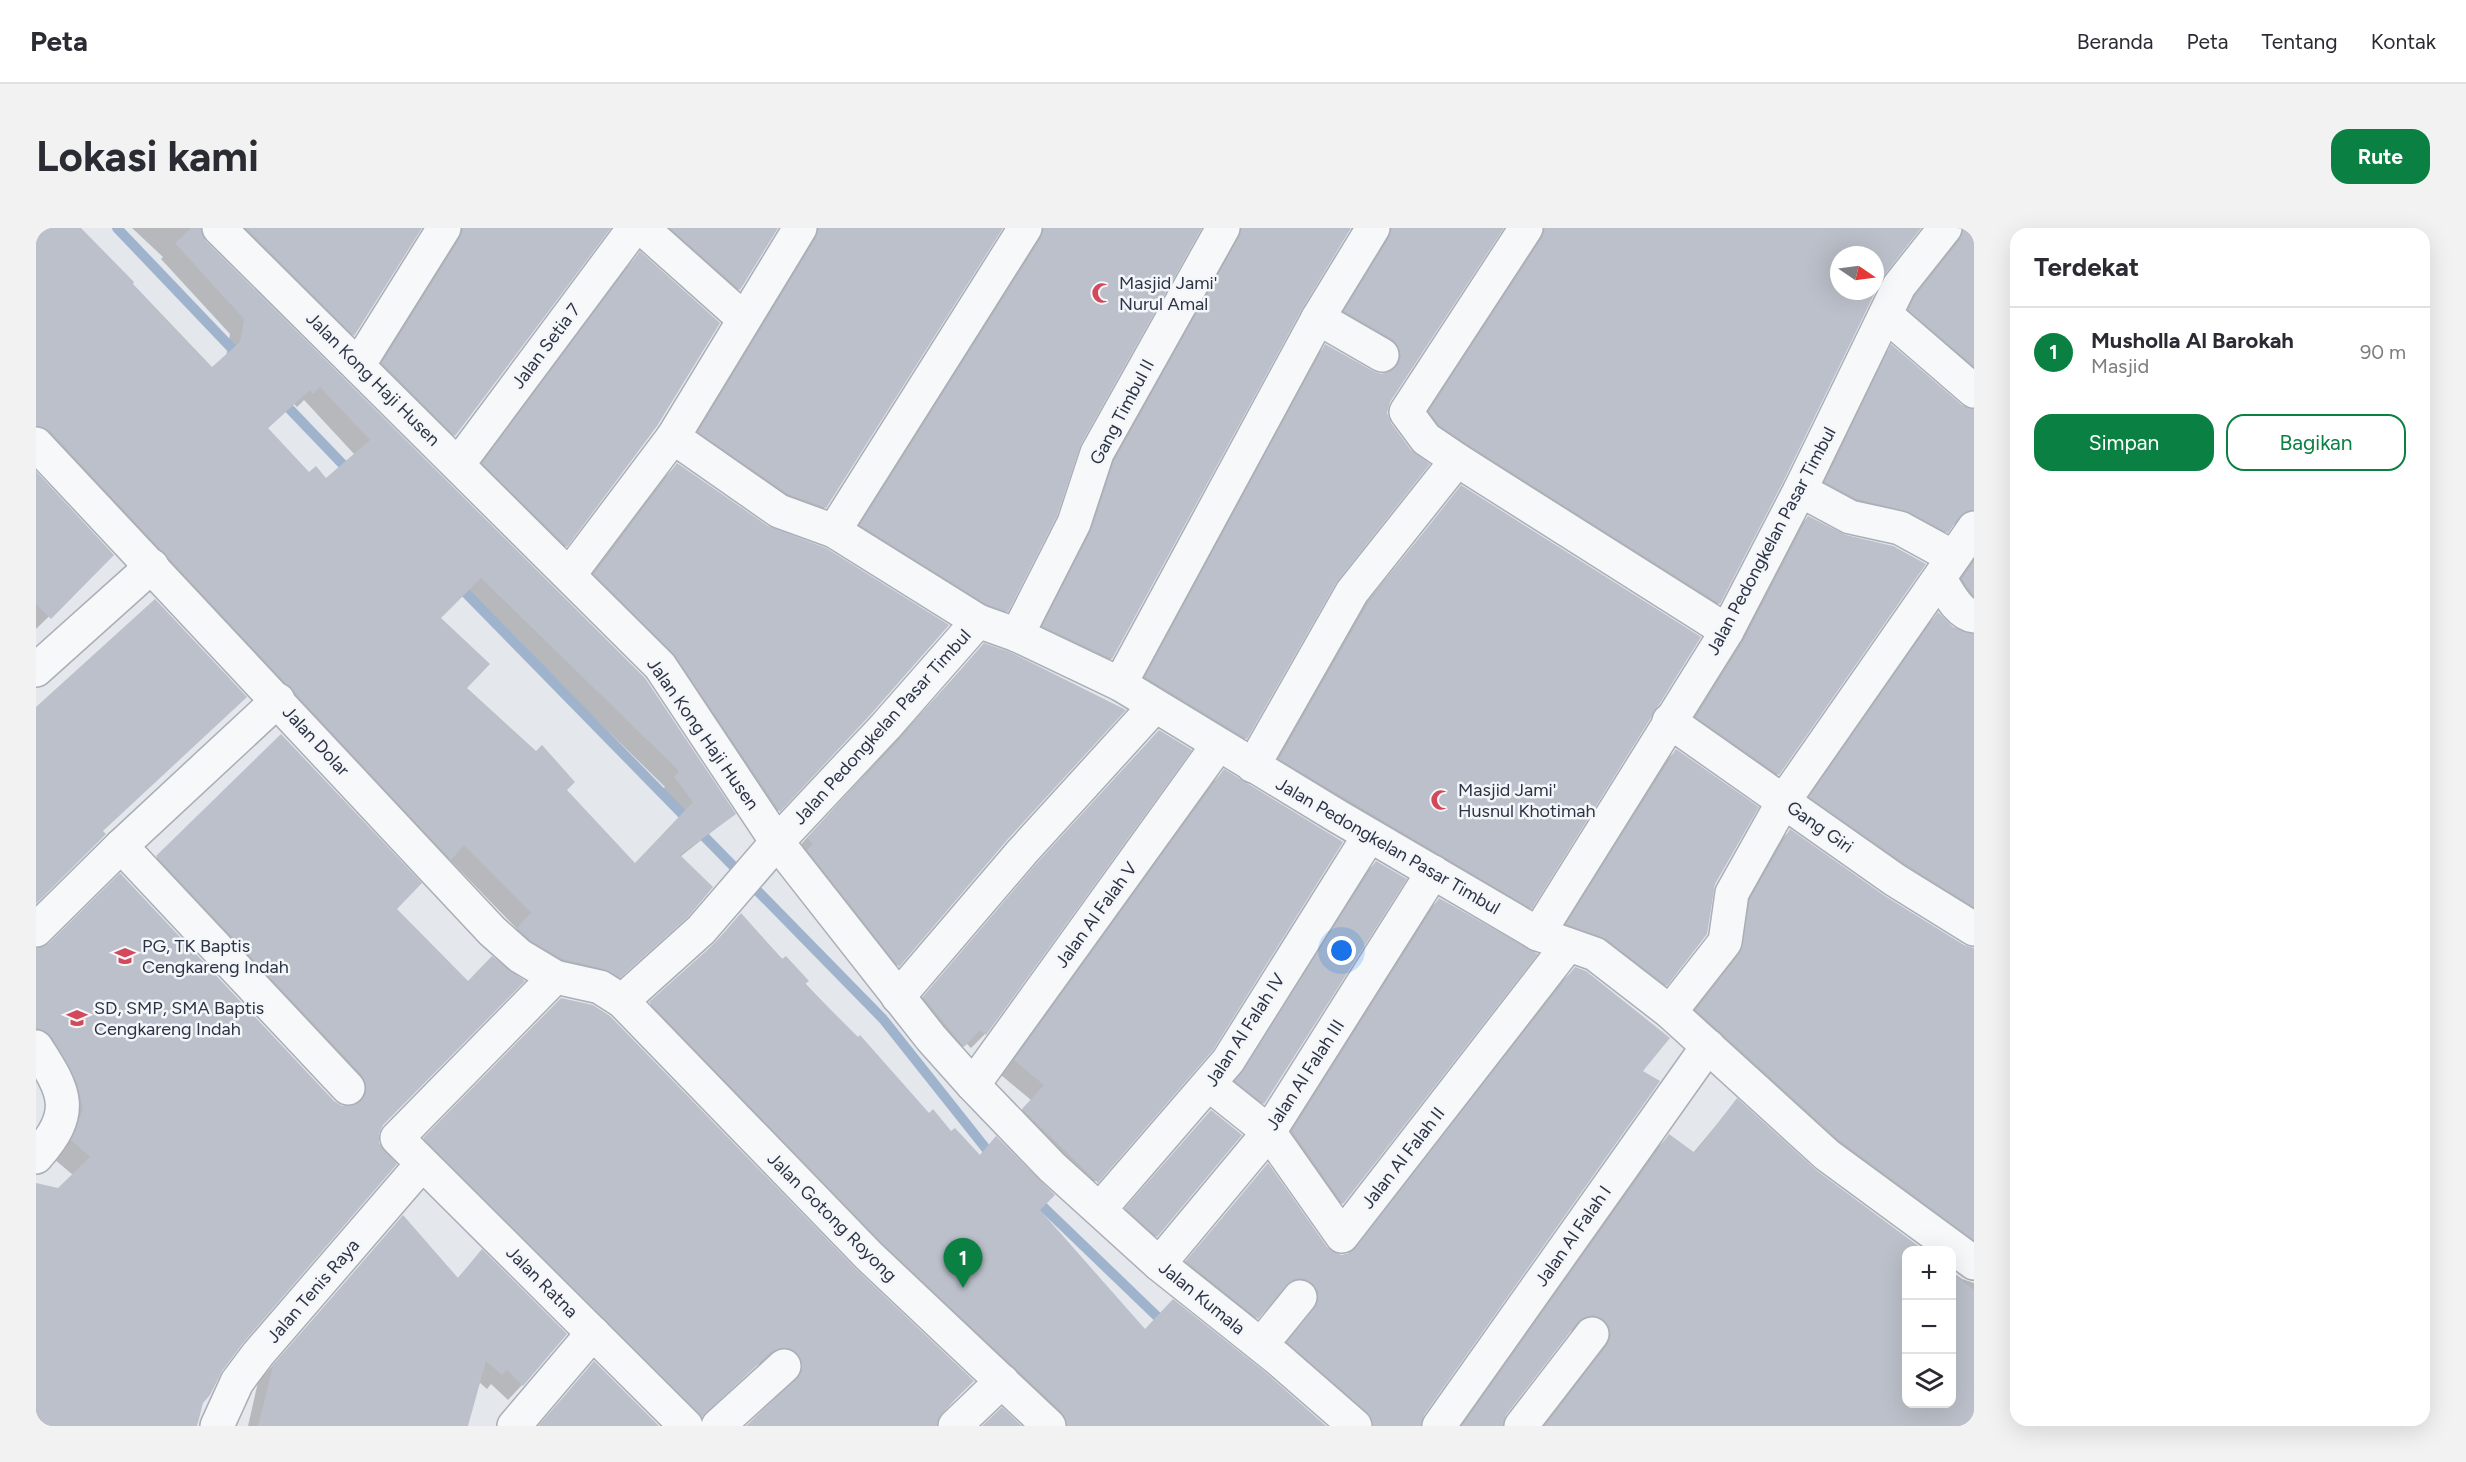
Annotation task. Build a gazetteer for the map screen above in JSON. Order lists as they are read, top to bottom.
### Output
{
  "streets": {
    "street": [
      "Jalan Setia 7",
      "Jalan Kong Haji Husen",
      "Gang Timbul II",
      "Jalan Pedongkelan Pasar Timbul",
      "Jalan Dolar",
      "Gang Giri",
      "Jalan Al Falah V",
      "Jalan Al Falah IV",
      "Jalan Al Falah III",
      "Jalan Al Falah II",
      "Jalan Gotong Royong",
      "Jalan Al Falah I",
      "Jalan Ratna",
      "Jalan Tenis Raya",
      "Jalan Kumala"
    ]
  },
  "crossings": [
    ["Jalan Setia 7", "Jalan Kong Haji Husen"],
    ["Jalan Kong Haji Husen", "Jalan Pedongkelan Pasar Timbul"],
    ["Jalan Kong Haji Husen", "Jalan Al Falah V"],
    ["Jalan Kong Haji Husen", "Jalan Kumala"],
    ["Gang Timbul II", "Jalan Pedongkelan Pasar Timbul"],
    ["Jalan Pedongkelan Pasar Timbul", "Jalan Dolar"],
    ["Jalan Pedongkelan Pasar Timbul", "Gang Giri"],
    ["Jalan Pedongkelan Pasar Timbul", "Jalan Al Falah V"],
    ["Jalan Pedongkelan Pasar Timbul", "Jalan Al Falah IV"],
    ["Jalan Pedongkelan Pasar Timbul", "Jalan Al Falah III"],
    ["Jalan Pedongkelan Pasar Timbul", "Jalan Gotong Royong"],
    ["Jalan Dolar", "Jalan Gotong Royong"],
    ["Jalan Dolar", "Jalan Ratna"],
    ["Jalan Al Falah IV", "Jalan Al Falah II"],
    ["Jalan Al Falah IV", "Jalan Kumala"],
    ["Jalan Al Falah III", "Jalan Al Falah II"],
    ["Jalan Al Falah III", "Jalan Kumala"],
    ["Jalan Ratna", "Jalan Tenis Raya"]
  ],
  "places": {
    "mosque": ["Masjid Jami' Nurul Amal", "Masjid Jami' Husnul Khotimah"],
    "school or university": ["PG, TK Baptis Cengkareng Indah", "SD, SMP, SMA Baptis Cengkareng Indah"]
  },
  "north": "right",
  "page": {
    "header": "Peta",
    "nav": [
      "Beranda",
      "Peta",
      "Tentang",
      "Kontak"
    ],
    "buttons": [
      "Rute",
      ["Simpan", "Bagikan"]
    ],
    "title": "Lokasi kami",
    "heading": "Terdekat",
    "list": [
      {
        "mark": "1",
        "name": "Musholla Al Barokah",
        "note": "Masjid",
        "value": "90 m"
      }
    ],
    "pins": "1",
    "map_buttons": ["+", "−"]
  }
}
